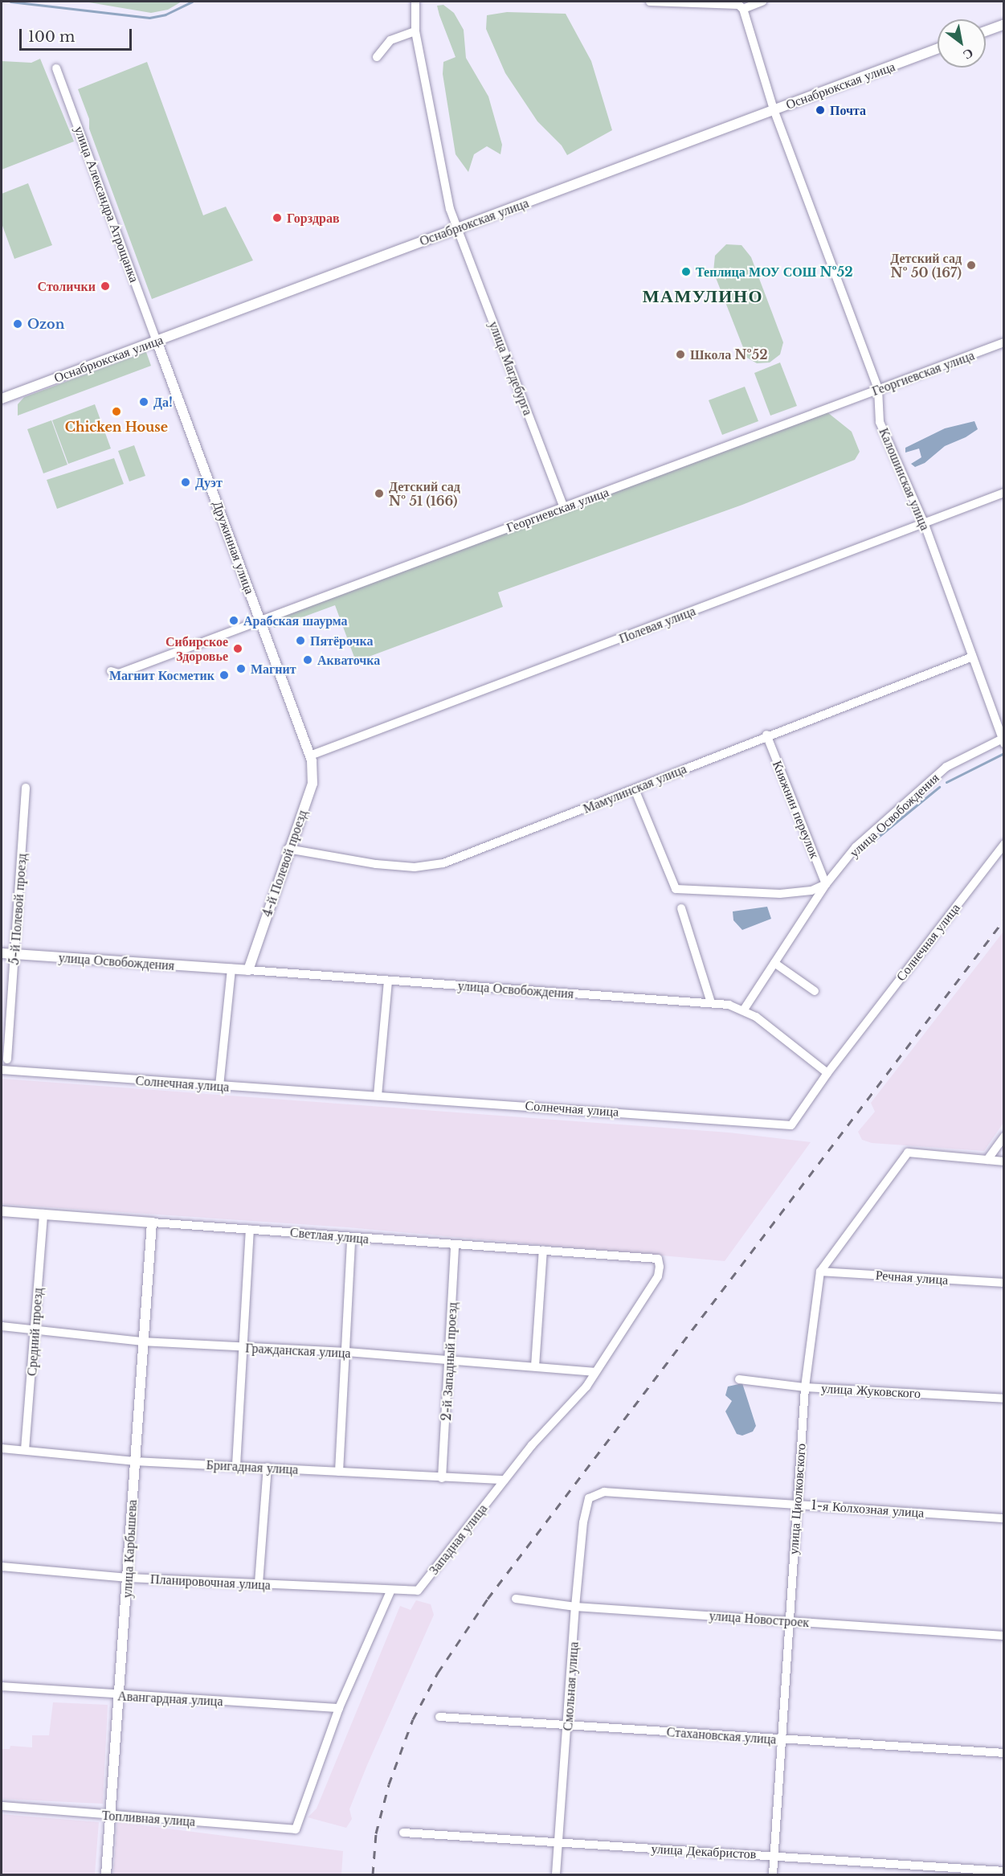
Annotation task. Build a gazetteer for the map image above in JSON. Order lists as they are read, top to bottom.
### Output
{
  "streets": {
    "street": [
      "Оснабрюкская улица",
      "улица Александра Атрощанка",
      "улица Магдебурга",
      "Георгиевская улица",
      "Калошинская улица",
      "Дружинная улица",
      "Полевая улица",
      "Мамулинская улица",
      "Княжнин переулок",
      "улица Освобождения",
      "4-й Полевой проезд",
      "5-й Полевой проезд",
      "Солнечная улица",
      "Светлая улица",
      "Речная улица",
      "Средний проезд",
      "Гражданская улица",
      "2-й Западный проезд",
      "улица Жуковского",
      "Бригадная улица",
      "улица Циолковского",
      "1-я Колхозная улица",
      "Западная улица",
      "улица Карбышева",
      "Планировочная улица",
      "улица Новостроек",
      "Смольная улица",
      "Авангардная улица",
      "Стахановская улица",
      "Топливная улица",
      "улица Декабристов"
    ]
  },
  "crossings": [
    ["Оснабрюкская улица", "улица Александра Атрощанка"],
    ["Оснабрюкская улица", "улица Магдебурга"],
    ["Оснабрюкская улица", "Калошинская улица"],
    ["Оснабрюкская улица", "Дружинная улица"],
    ["улица Александра Атрощанка", "Дружинная улица"],
    ["улица Магдебурга", "Георгиевская улица"],
    ["Георгиевская улица", "Калошинская улица"],
    ["Георгиевская улица", "Дружинная улица"],
    ["Калошинская улица", "Полевая улица"],
    ["Калошинская улица", "Мамулинская улица"],
    ["Калошинская улица", "улица Освобождения"],
    ["Дружинная улица", "Полевая улица"],
    ["Дружинная улица", "4-й Полевой проезд"],
    ["Полевая улица", "4-й Полевой проезд"],
    ["Мамулинская улица", "Княжнин переулок"],
    ["Мамулинская улица", "4-й Полевой проезд"],
    ["Княжнин переулок", "улица Освобождения"],
    ["улица Освобождения", "4-й Полевой проезд"],
    ["улица Освобождения", "5-й Полевой проезд"],
    ["Светлая улица", "Средний проезд"],
    ["Светлая улица", "2-й Западный проезд"],
    ["Светлая улица", "Западная улица"],
    ["Светлая улица", "улица Карбышева"],
    ["Речная улица", "улица Циолковского"],
    ["Средний проезд", "Гражданская улица"],
    ["Средний проезд", "Бригадная улица"],
    ["Гражданская улица", "2-й Западный проезд"],
    ["Гражданская улица", "Западная улица"],
    ["Гражданская улица", "улица Карбышева"],
    ["2-й Западный проезд", "Бригадная улица"],
    ["улица Жуковского", "улица Циолковского"],
    ["Бригадная улица", "Западная улица"],
    ["Бригадная улица", "улица Карбышева"],
    ["улица Циолковского", "1-я Колхозная улица"],
    ["улица Циолковского", "улица Новостроек"],
    ["улица Циолковского", "Стахановская улица"],
    ["улица Циолковского", "улица Декабристов"],
    ["1-я Колхозная улица", "Смольная улица"],
    ["Западная улица", "Планировочная улица"],
    ["улица Карбышева", "Планировочная улица"],
    ["улица Карбышева", "Авангардная улица"],
    ["улица Карбышева", "Топливная улица"],
    ["улица Новостроек", "Смольная улица"],
    ["Смольная улица", "Стахановская улица"],
    ["Смольная улица", "улица Декабристов"],
    ["Авангардная улица", "Топливная улица"]
  ],
  "districts": ["МАМУЛИНО"],
  "places": [
    "Почта",
    "Горздрав",
    "Детский сад № 50 (167)",
    "Теплица МОУ СОШ №52",
    "Столички",
    "Ozon",
    "Школа №52",
    "Да!",
    "Chicken House",
    "Дуэт",
    "Детский сад № 51 (166)",
    "Арабская шаурма",
    "Пятёрочка",
    "Сибирское Здоровье",
    "Акваточка",
    "Магнит",
    "Магнит Косметик"
  ],
  "scale_bar": "100 m",
  "north": "bottom right"
}
